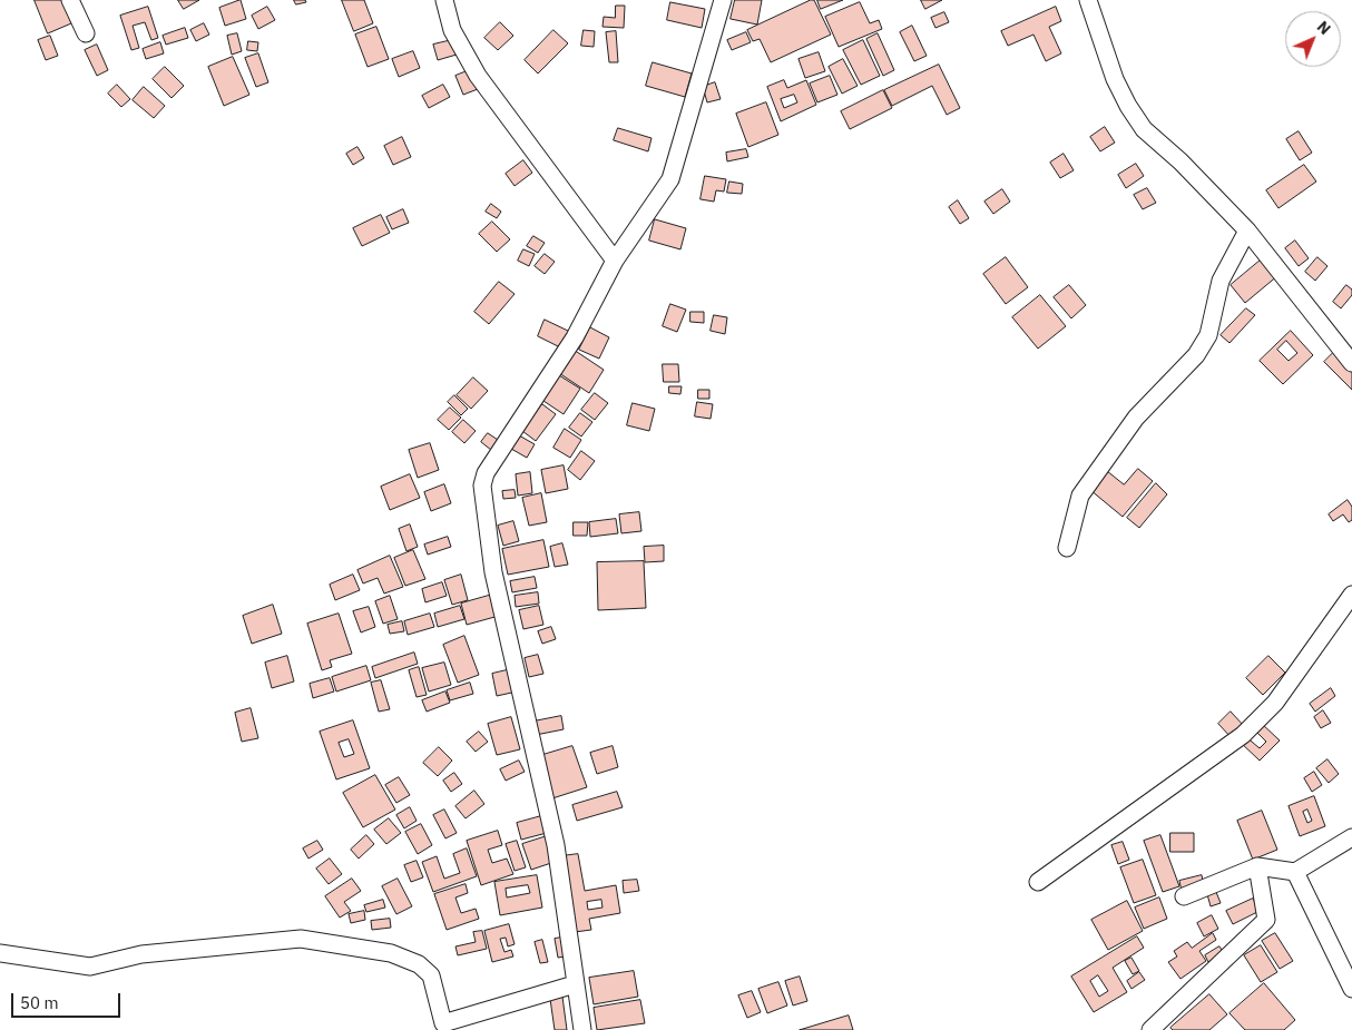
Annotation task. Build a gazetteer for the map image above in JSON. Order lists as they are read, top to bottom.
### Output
{
  "scale_bar": "50 m",
  "north": "top right"
}
